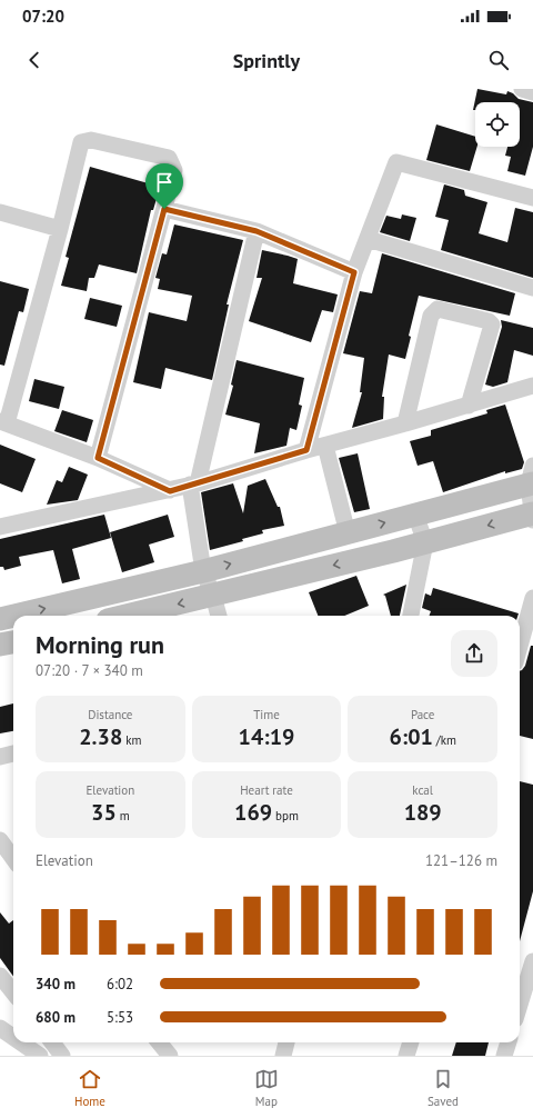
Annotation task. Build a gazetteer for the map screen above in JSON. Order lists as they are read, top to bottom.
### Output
{
  "page": {
    "status": "07:20",
    "header": "Sprintly",
    "heading": ["Morning run", "07:20 · 7 × 340 m"],
    "stats": [
      ["Distance", "2.38 km"],
      ["Time", "14:19"],
      ["Pace", "6:01 /km"],
      ["Elevation", "35 m"],
      ["Heart rate", "169 bpm"],
      ["kcal", "189"]
    ],
    "chart": ["Elevation", "121–126 m"],
    "list": [
      {
        "name": "340 m",
        "note": "6:02"
      },
      {
        "name": "680 m",
        "note": "5:53"
      }
    ],
    "tabs": ["Home", "Map", "Saved"]
  }
}
